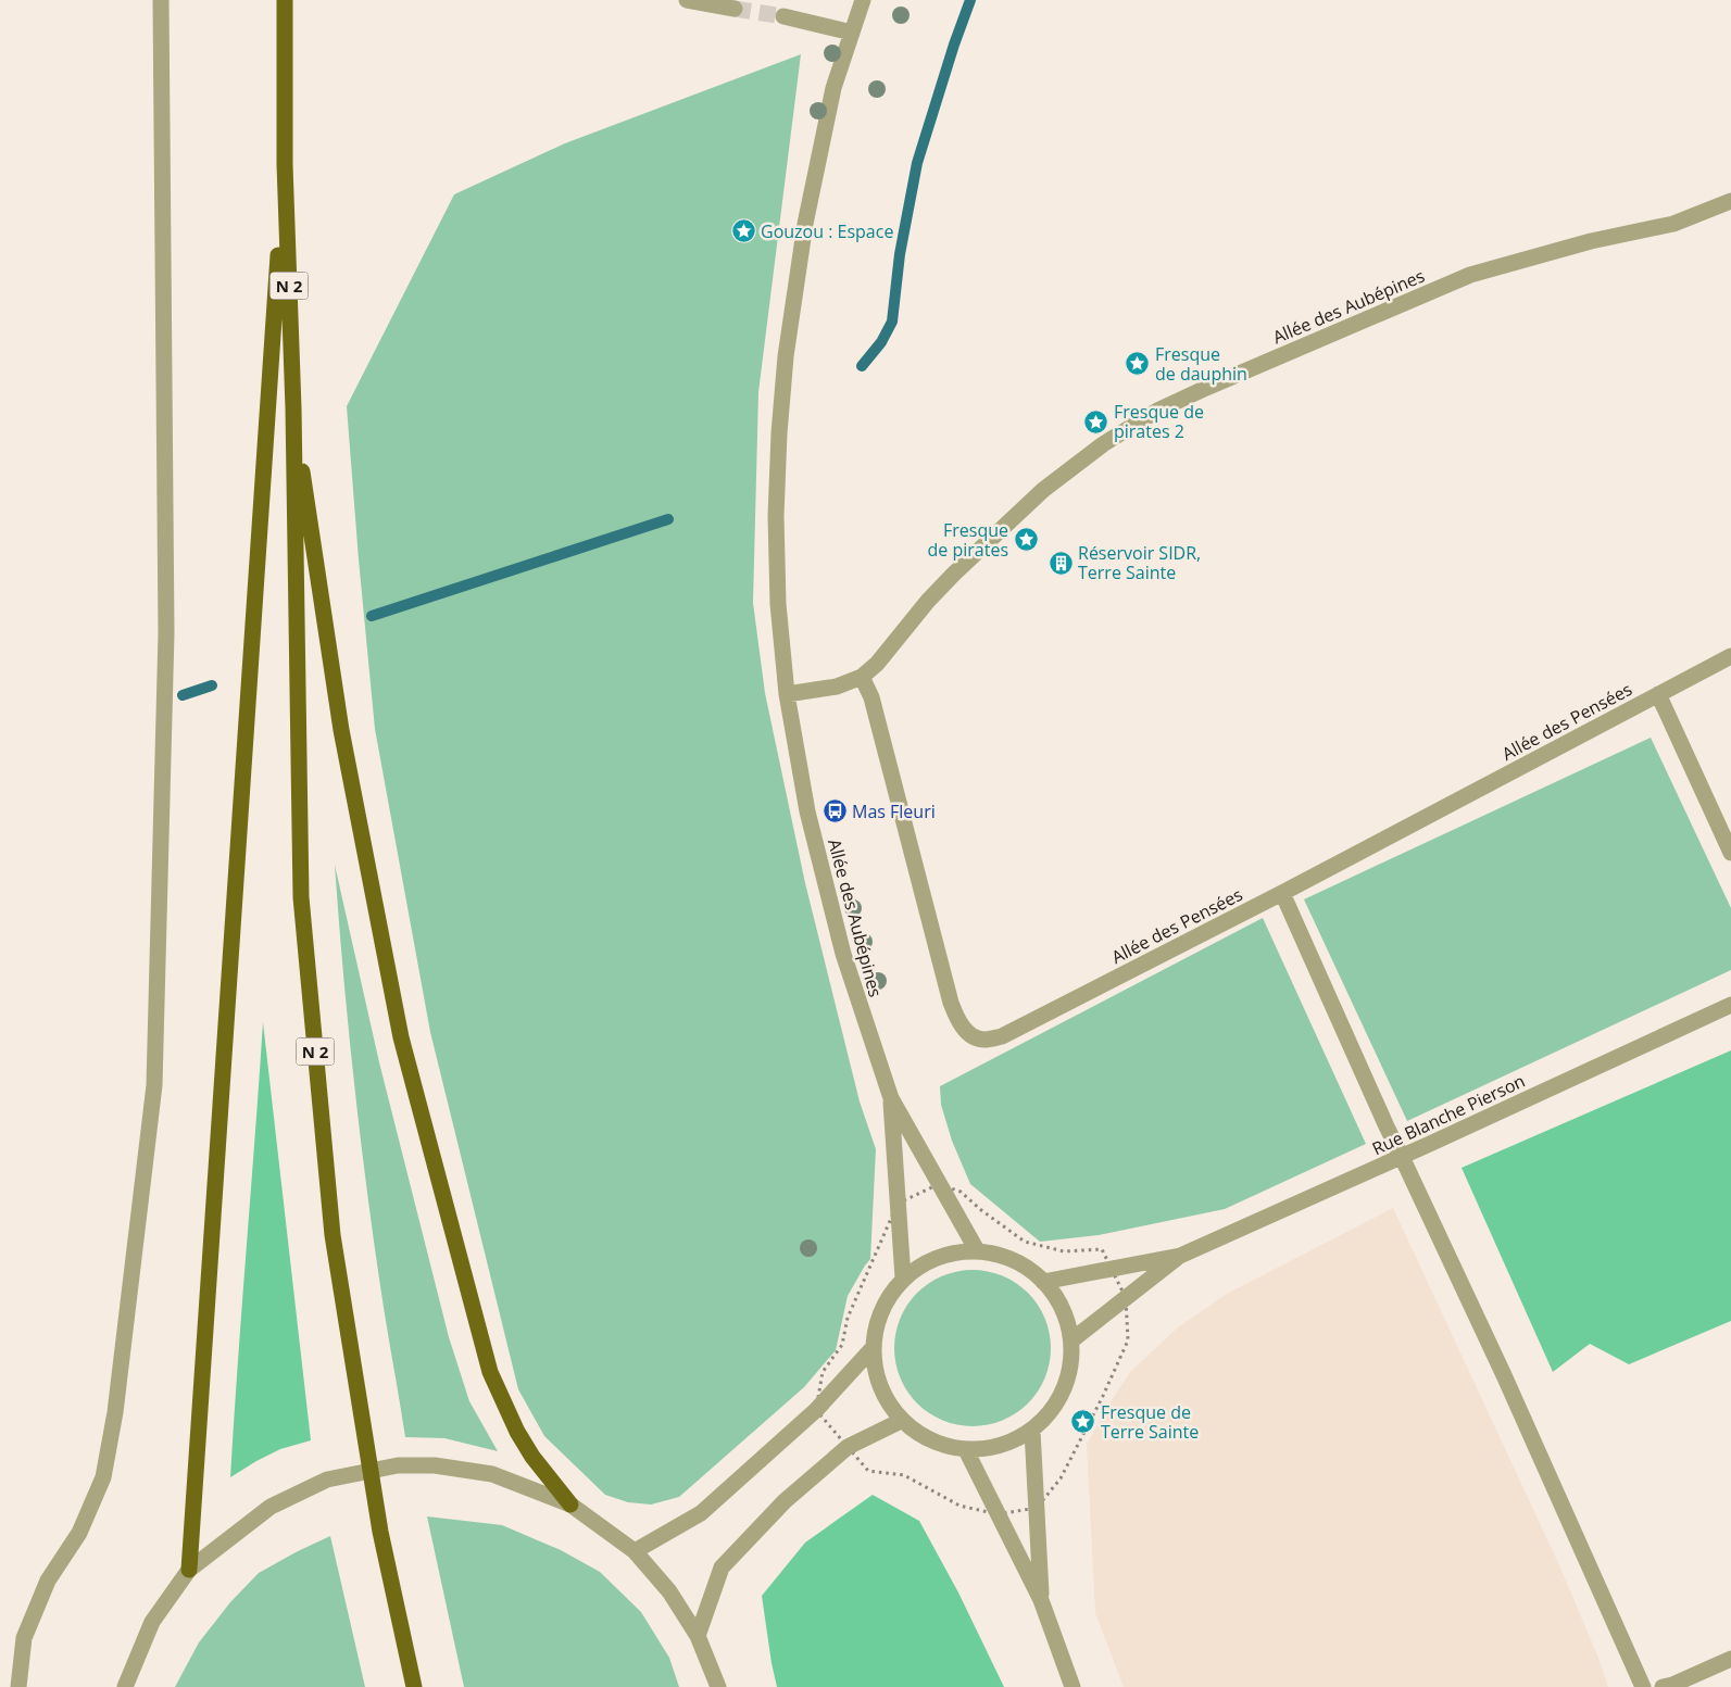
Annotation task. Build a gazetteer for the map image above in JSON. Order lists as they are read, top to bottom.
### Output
{
  "streets": {
    "main road": ["N 2"],
    "street": ["Allée des Aubépines", "Allée des Pensées", "Rue Blanche Pierson"]
  },
  "crossings": [
    ["Allée des Aubépines", "Allée des Pensées"]
  ],
  "places": {
    "place": [
      "Gouzou : Espace",
      "Fresque de dauphin",
      "Fresque de pirates 2",
      "Fresque de pirates",
      "Fresque de Terre Sainte"
    ],
    "building": ["Réservoir SIDR, Terre Sainte"],
    "bus stop": ["Mas Fleuri"]
  }
}
